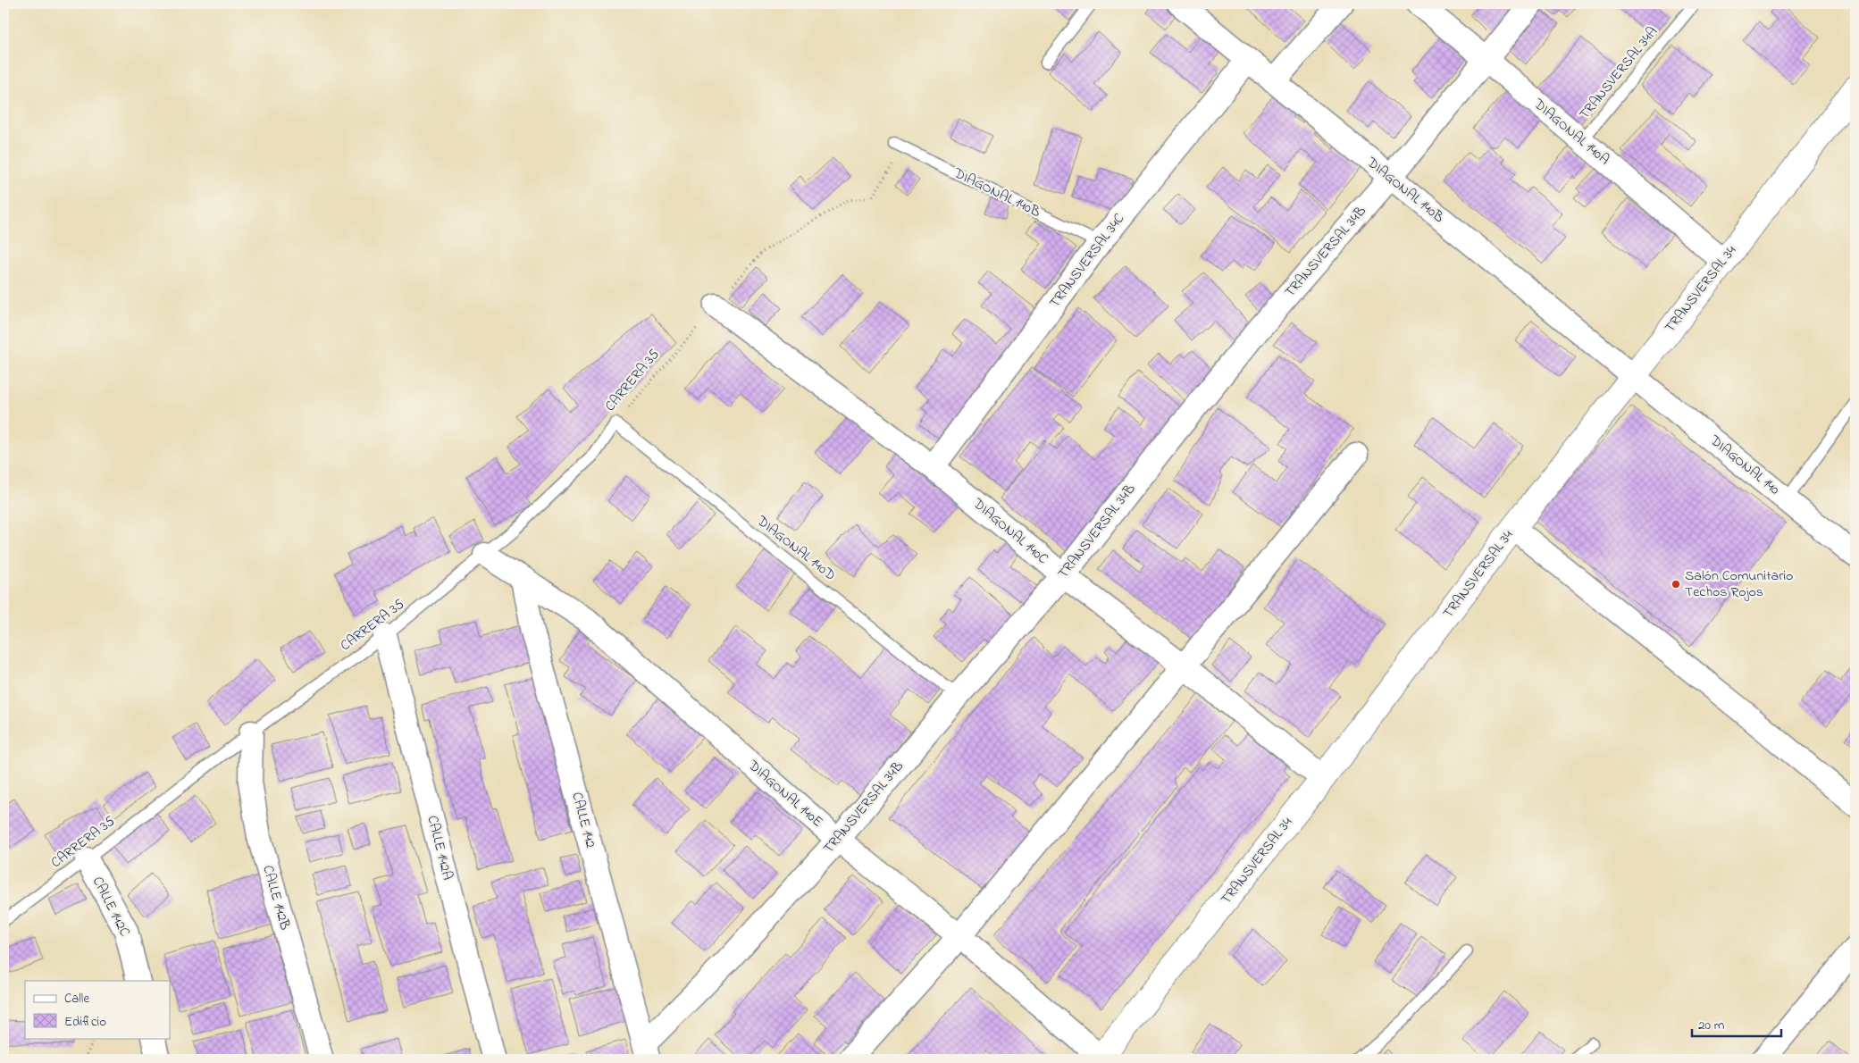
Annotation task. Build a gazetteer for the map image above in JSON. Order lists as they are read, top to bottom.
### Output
{
  "streets": {
    "street": [
      "DIAGONAL 140A",
      "DIAGONAL 140B",
      "TRANSVERSAL 34B",
      "TRANSVERSAL 34C",
      "TRANSVERSAL 34",
      "DIAGONAL 140",
      "DIAGONAL 140C",
      "DIAGONAL 140E",
      "CALLE 142",
      "CALLE 142A",
      "CALLE 142B",
      "CALLE 142C"
    ],
    "lane": ["TRANSVERSAL 34A", "CARRERA 35", "DIAGONAL 140D"]
  },
  "crossings": [
    ["TRANSVERSAL 34A", "DIAGONAL 140A"],
    ["DIAGONAL 140A", "TRANSVERSAL 34B"],
    ["DIAGONAL 140A", "TRANSVERSAL 34"],
    ["DIAGONAL 140B", "TRANSVERSAL 34B"],
    ["DIAGONAL 140B", "TRANSVERSAL 34C"],
    ["DIAGONAL 140B", "TRANSVERSAL 34"],
    ["DIAGONAL 140B", "CARRERA 35"],
    ["DIAGONAL 140B", "DIAGONAL 140"],
    ["TRANSVERSAL 34B", "DIAGONAL 140C"],
    ["TRANSVERSAL 34B", "DIAGONAL 140D"],
    ["TRANSVERSAL 34B", "DIAGONAL 140E"],
    ["TRANSVERSAL 34B", "CALLE 142"],
    ["TRANSVERSAL 34C", "DIAGONAL 140C"],
    ["TRANSVERSAL 34", "DIAGONAL 140"],
    ["TRANSVERSAL 34", "DIAGONAL 140C"],
    ["TRANSVERSAL 34", "DIAGONAL 140E"],
    ["CARRERA 35", "DIAGONAL 140C"],
    ["CARRERA 35", "DIAGONAL 140D"],
    ["CARRERA 35", "DIAGONAL 140E"],
    ["CARRERA 35", "CALLE 142A"],
    ["CARRERA 35", "CALLE 142B"],
    ["CARRERA 35", "CALLE 142C"],
    ["DIAGONAL 140E", "CALLE 142"]
  ],
  "places": ["Salón Comunitario Techos Rojos"],
  "legend": ["Calle", "Edificio"],
  "scale_bar": "20 m"
}
